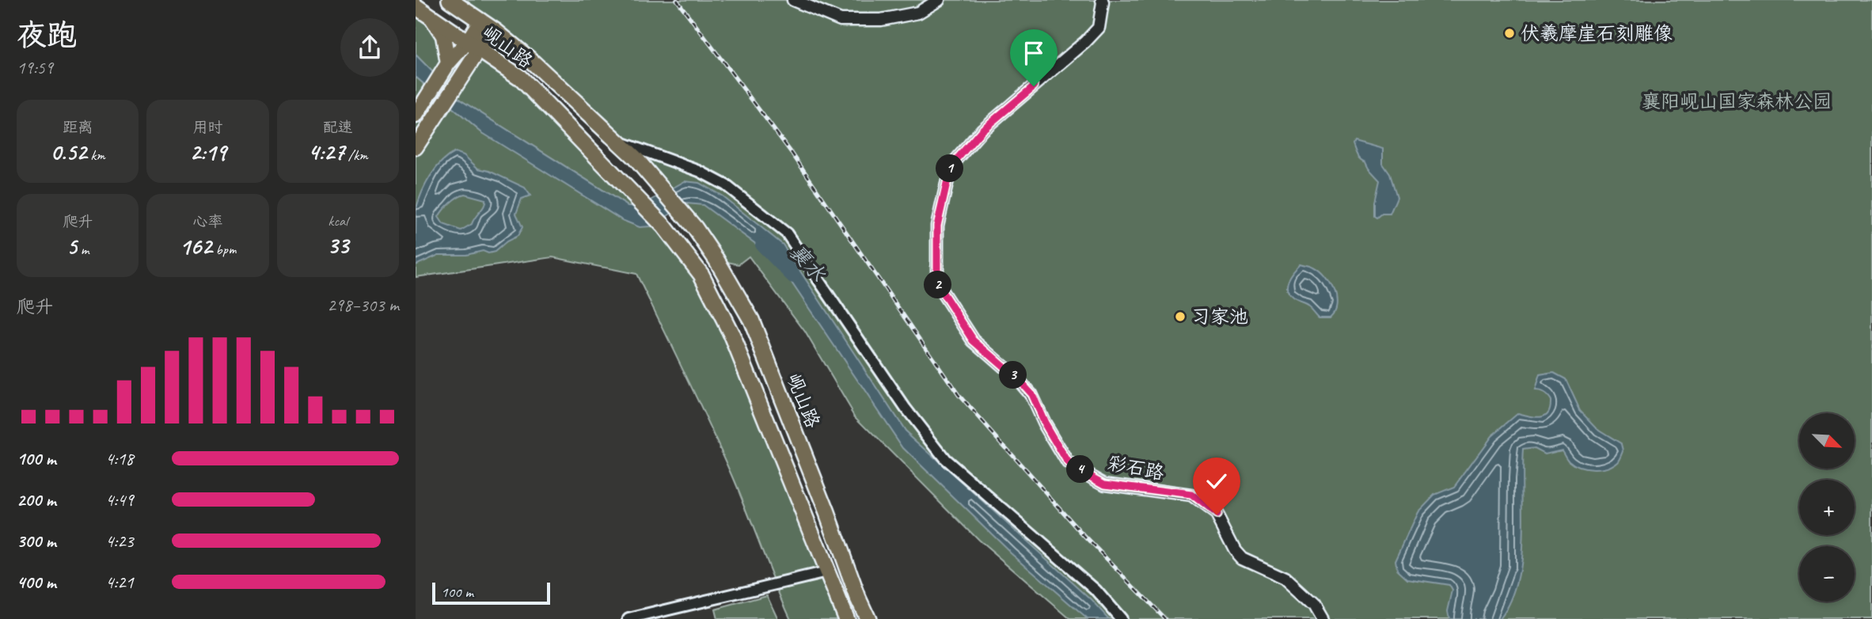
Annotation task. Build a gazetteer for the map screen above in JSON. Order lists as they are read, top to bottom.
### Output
{
  "streets": {
    "highway": ["岘山路"],
    "street": ["彩石路"]
  },
  "water": ["襄水"],
  "parks": ["襄阳岘山国家森林公园"],
  "places": ["伏羲摩崖石刻雕像", "习家池"],
  "scale_bar": "100 m",
  "north": "bottom right",
  "page": {
    "heading": ["夜跑", "19:59"],
    "stats": [
      ["距离", "0.52 km"],
      ["用时", "2:19"],
      ["配速", "4:27 /km"],
      ["爬升", "5 m"],
      ["心率", "162 bpm"],
      ["kcal", "33"]
    ],
    "pins": [
      "1",
      "2",
      "3",
      "4"
    ],
    "chart": ["爬升", "298–303 m"],
    "map_buttons": ["+", "−"],
    "list": [
      {
        "name": "100 m",
        "note": "4:18"
      },
      {
        "name": "200 m",
        "note": "4:49"
      },
      {
        "name": "300 m",
        "note": "4:23"
      },
      {
        "name": "400 m",
        "note": "4:21"
      }
    ],
    "scale": "100 m"
  }
}
